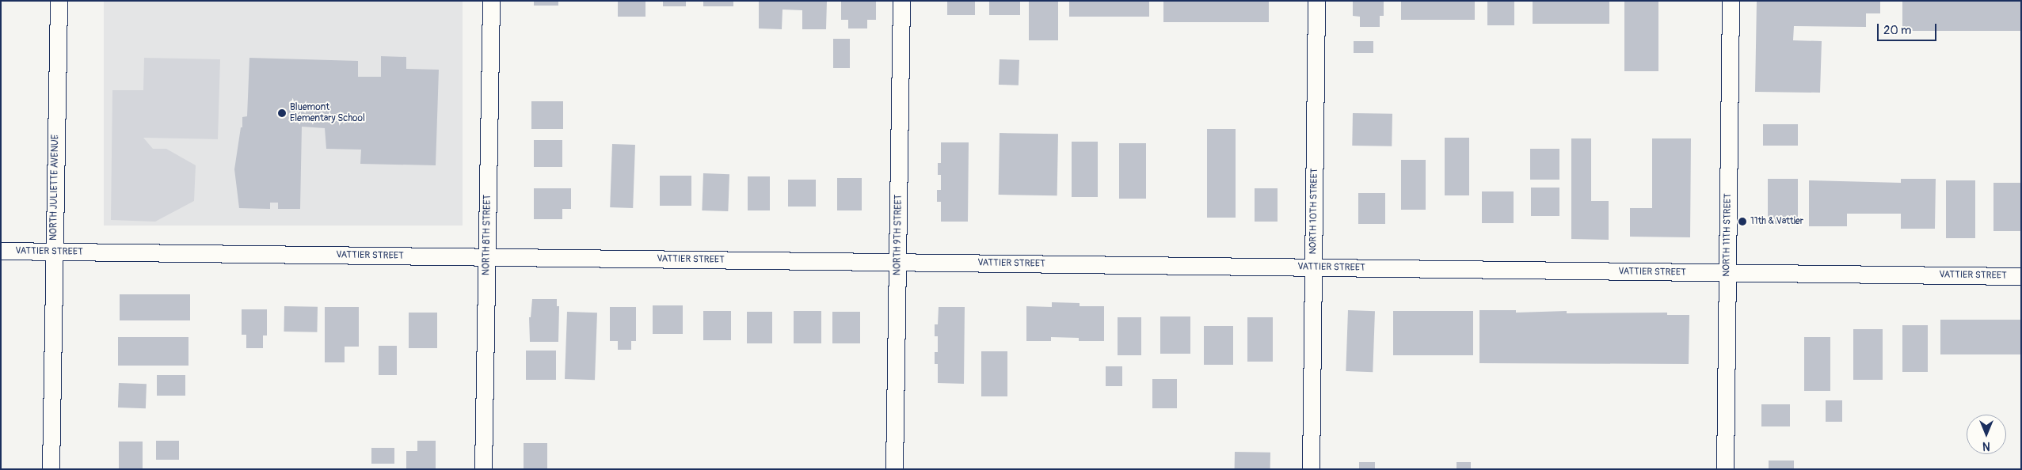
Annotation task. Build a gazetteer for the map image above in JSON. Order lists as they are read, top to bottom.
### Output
{
  "streets": {
    "street": [
      "NORTH JULIETTE AVENUE",
      "NORTH 10TH STREET",
      "NORTH 8TH STREET",
      "NORTH 9TH STREET",
      "NORTH 11TH STREET",
      "VATTIER STREET"
    ]
  },
  "crossings": [
    ["NORTH JULIETTE AVENUE", "VATTIER STREET"],
    ["NORTH 10TH STREET", "VATTIER STREET"],
    ["NORTH 8TH STREET", "VATTIER STREET"],
    ["NORTH 9TH STREET", "VATTIER STREET"],
    ["NORTH 11TH STREET", "VATTIER STREET"]
  ],
  "places": ["Bluemont Elementary School", "11th & Vattier"],
  "scale_bar": "20 m",
  "north": "bottom"
}
